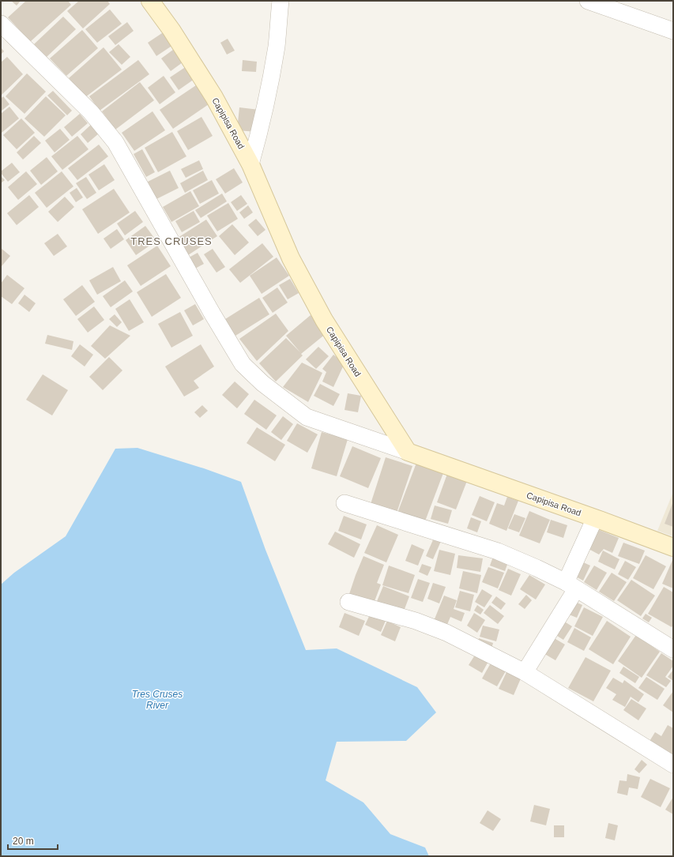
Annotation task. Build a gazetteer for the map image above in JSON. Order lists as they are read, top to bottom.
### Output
{
  "streets": {
    "street": ["Capipisa Road"]
  },
  "districts": ["TRES CRUSES"],
  "water": ["Tres Cruses River"],
  "scale_bar": "20 m"
}
